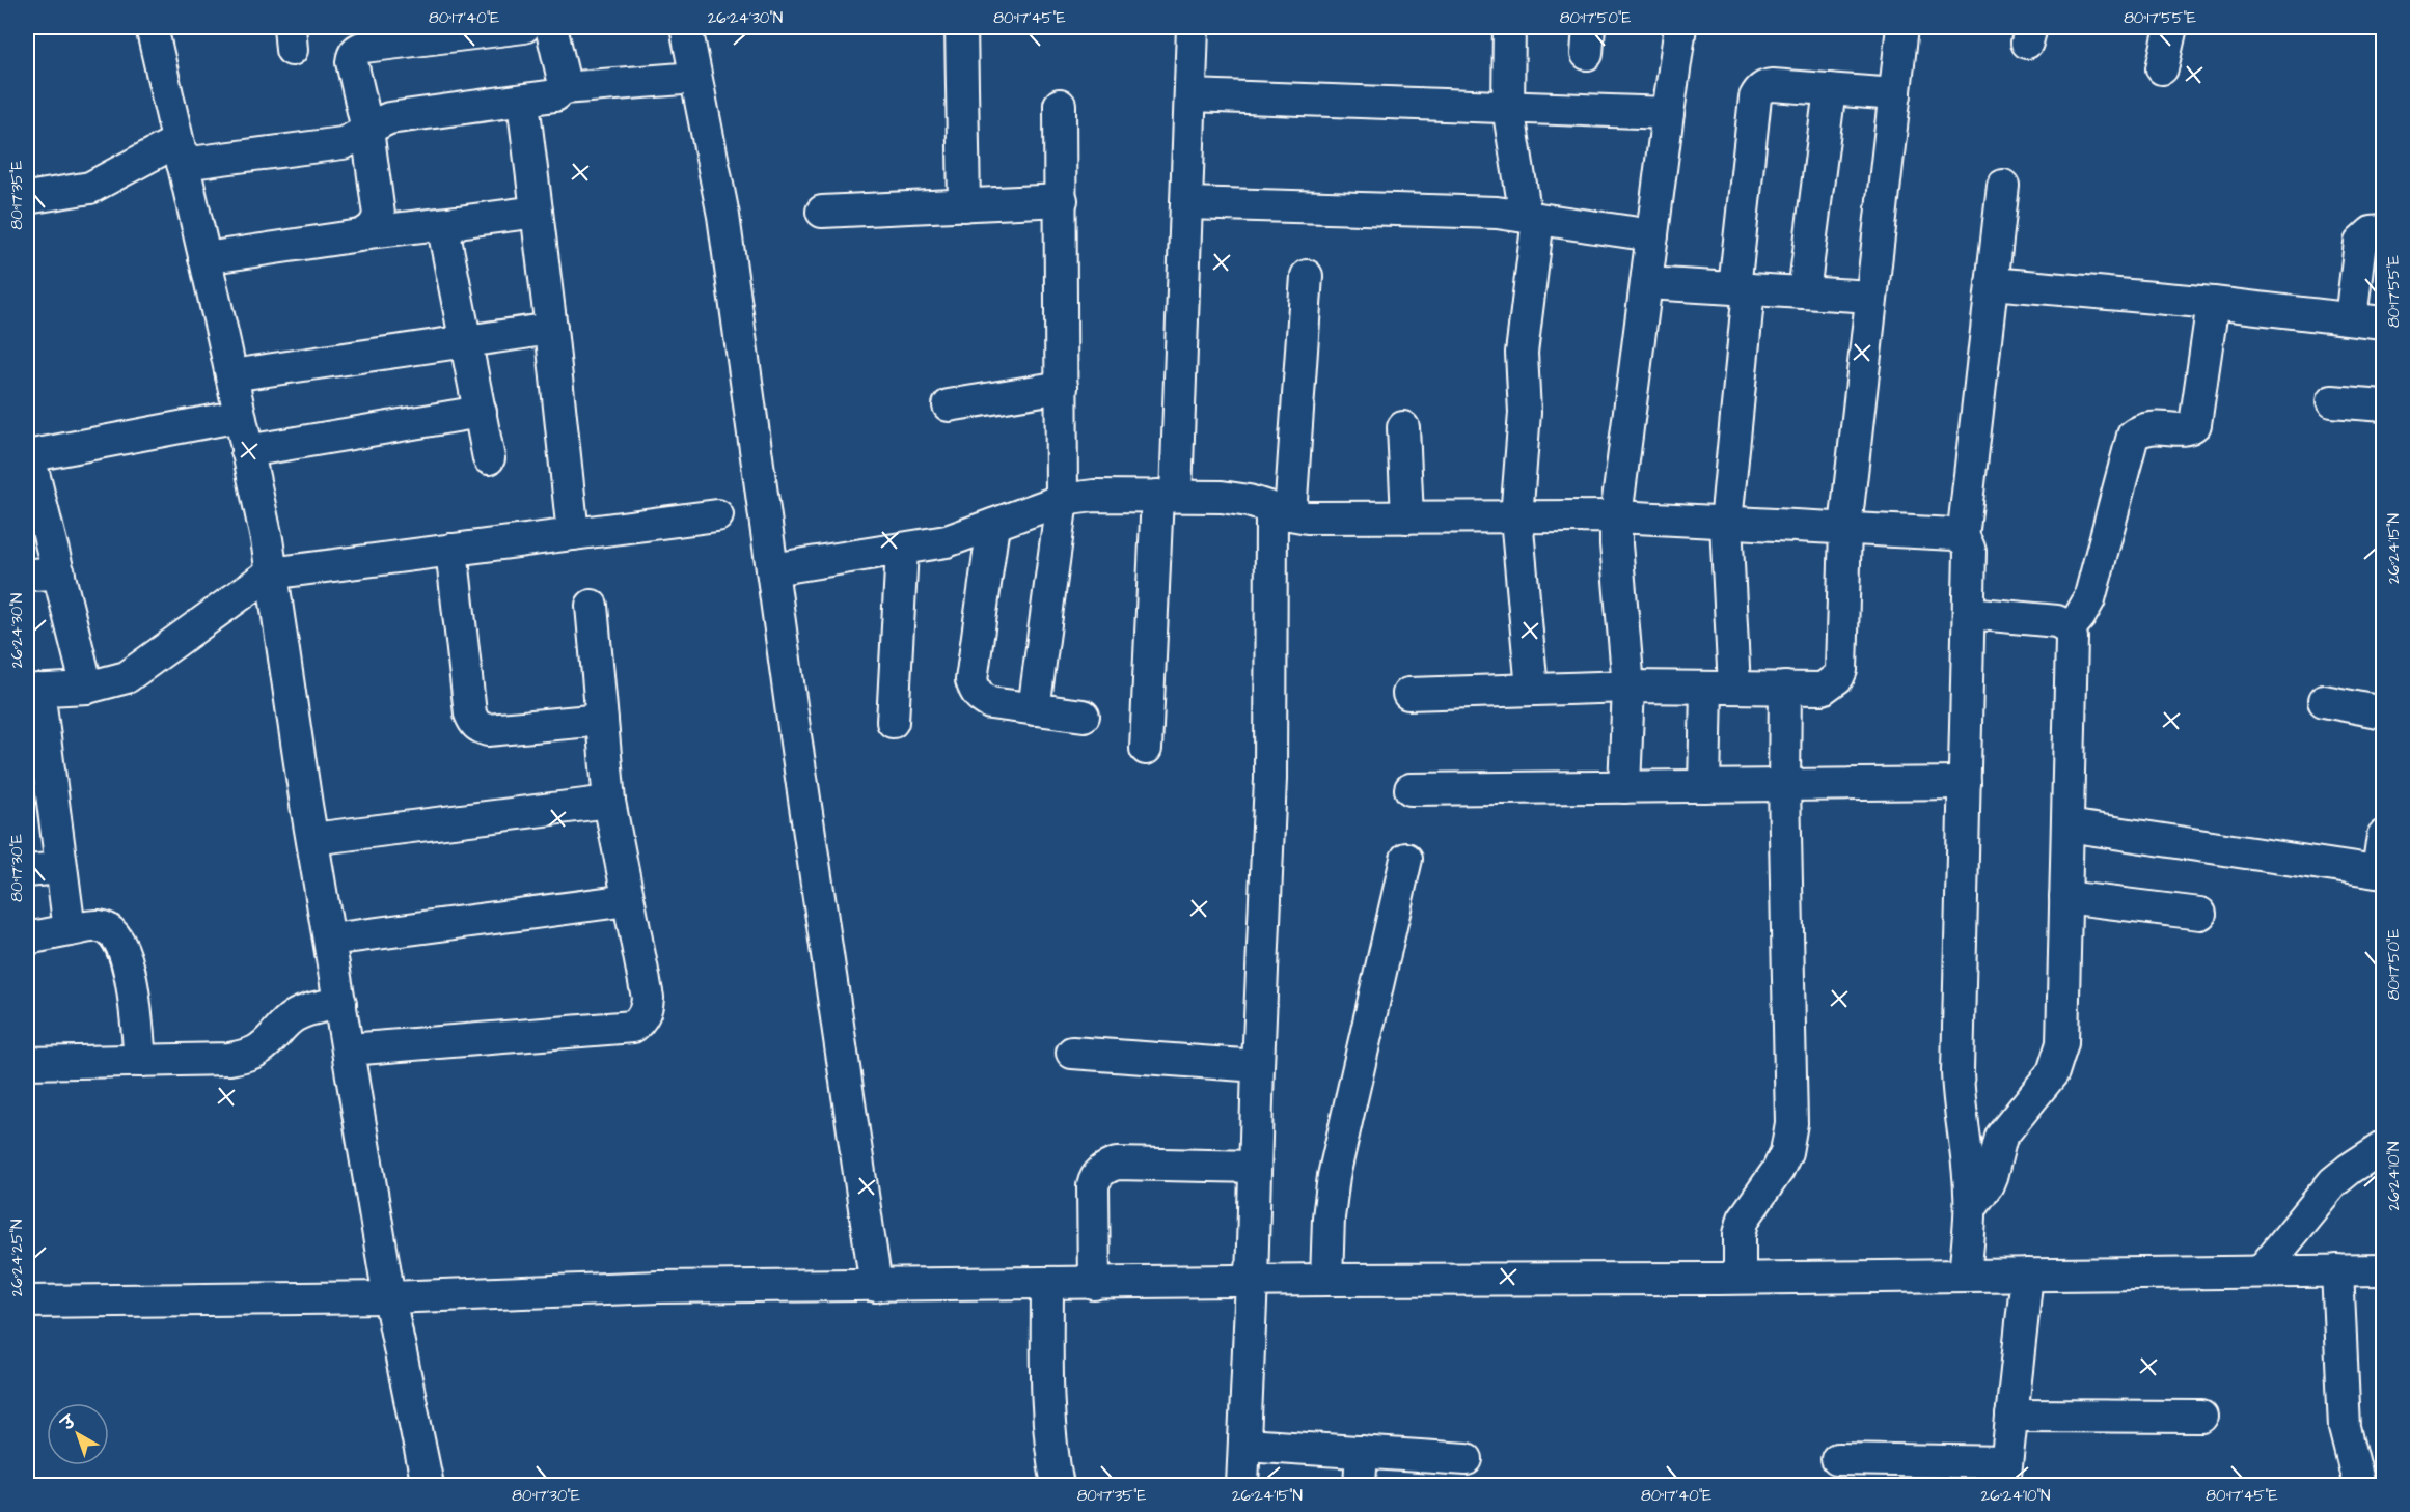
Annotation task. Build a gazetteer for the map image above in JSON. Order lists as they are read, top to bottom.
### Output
{
  "north": "top left",
  "coordinates": [
    "80°17'40\"E",
    "26°24'30\"N",
    "80°17'45\"E",
    "80°17'50\"E",
    "80°17'55\"E",
    "80°17'35\"E",
    "26°24'15\"N",
    "80°17'30\"E",
    "26°24'10\"N",
    "26°24'25\"N"
  ]
}
